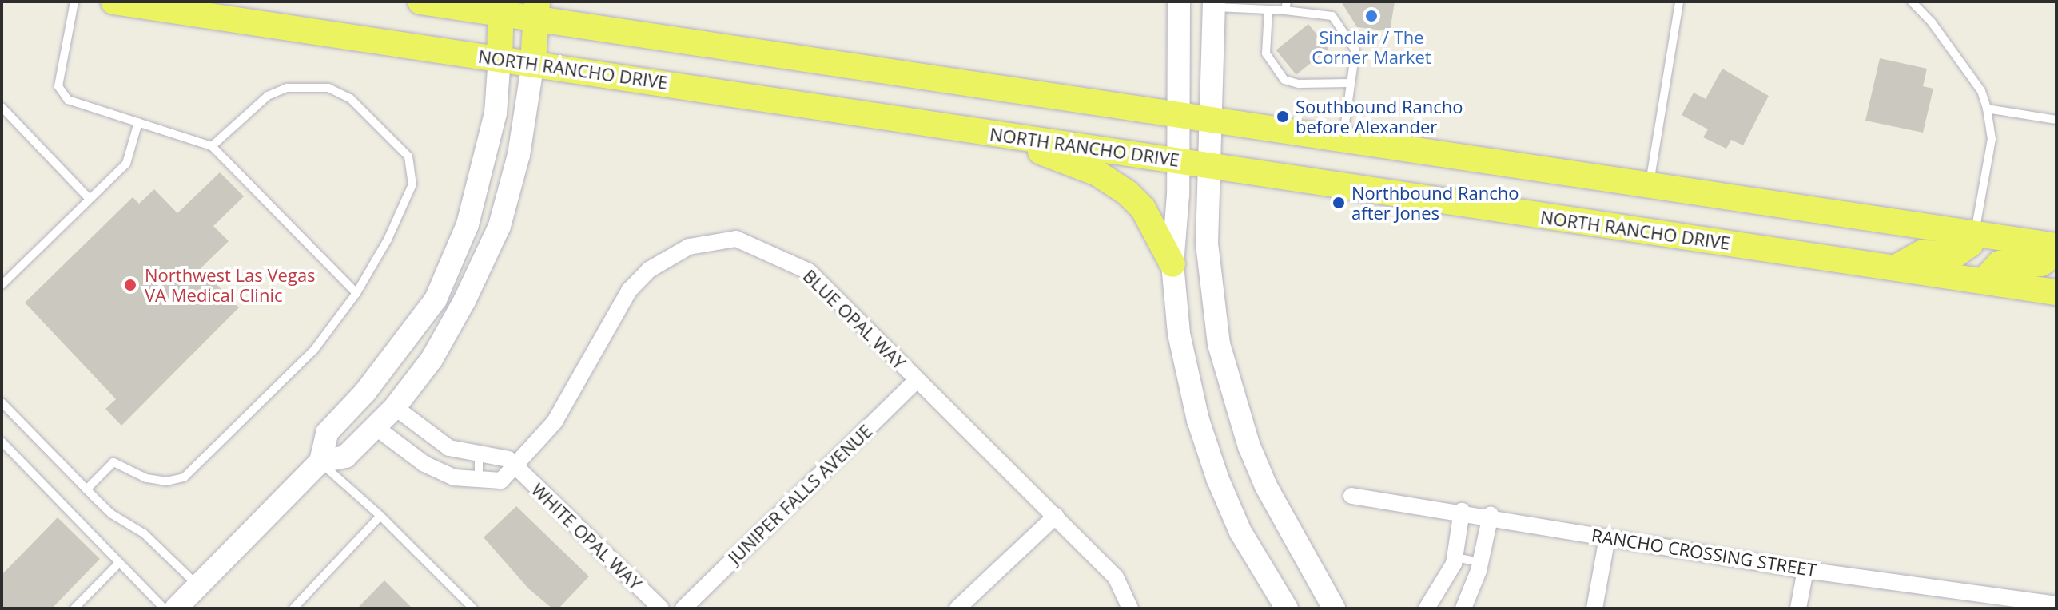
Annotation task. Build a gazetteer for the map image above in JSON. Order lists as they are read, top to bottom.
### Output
{
  "streets": {
    "main road": ["NORTH RANCHO DRIVE"],
    "street": [
      "BLUE OPAL WAY",
      "JUNIPER FALLS AVENUE",
      "WHITE OPAL WAY",
      "RANCHO CROSSING STREET"
    ]
  },
  "crossings": [
    ["BLUE OPAL WAY", "JUNIPER FALLS AVENUE"],
    ["BLUE OPAL WAY", "WHITE OPAL WAY"]
  ],
  "places": [
    "Sinclair / The Corner Market",
    "Southbound Rancho before Alexander",
    "Northbound Rancho after Jones",
    "Northwest Las Vegas VA Medical Clinic"
  ]
}
